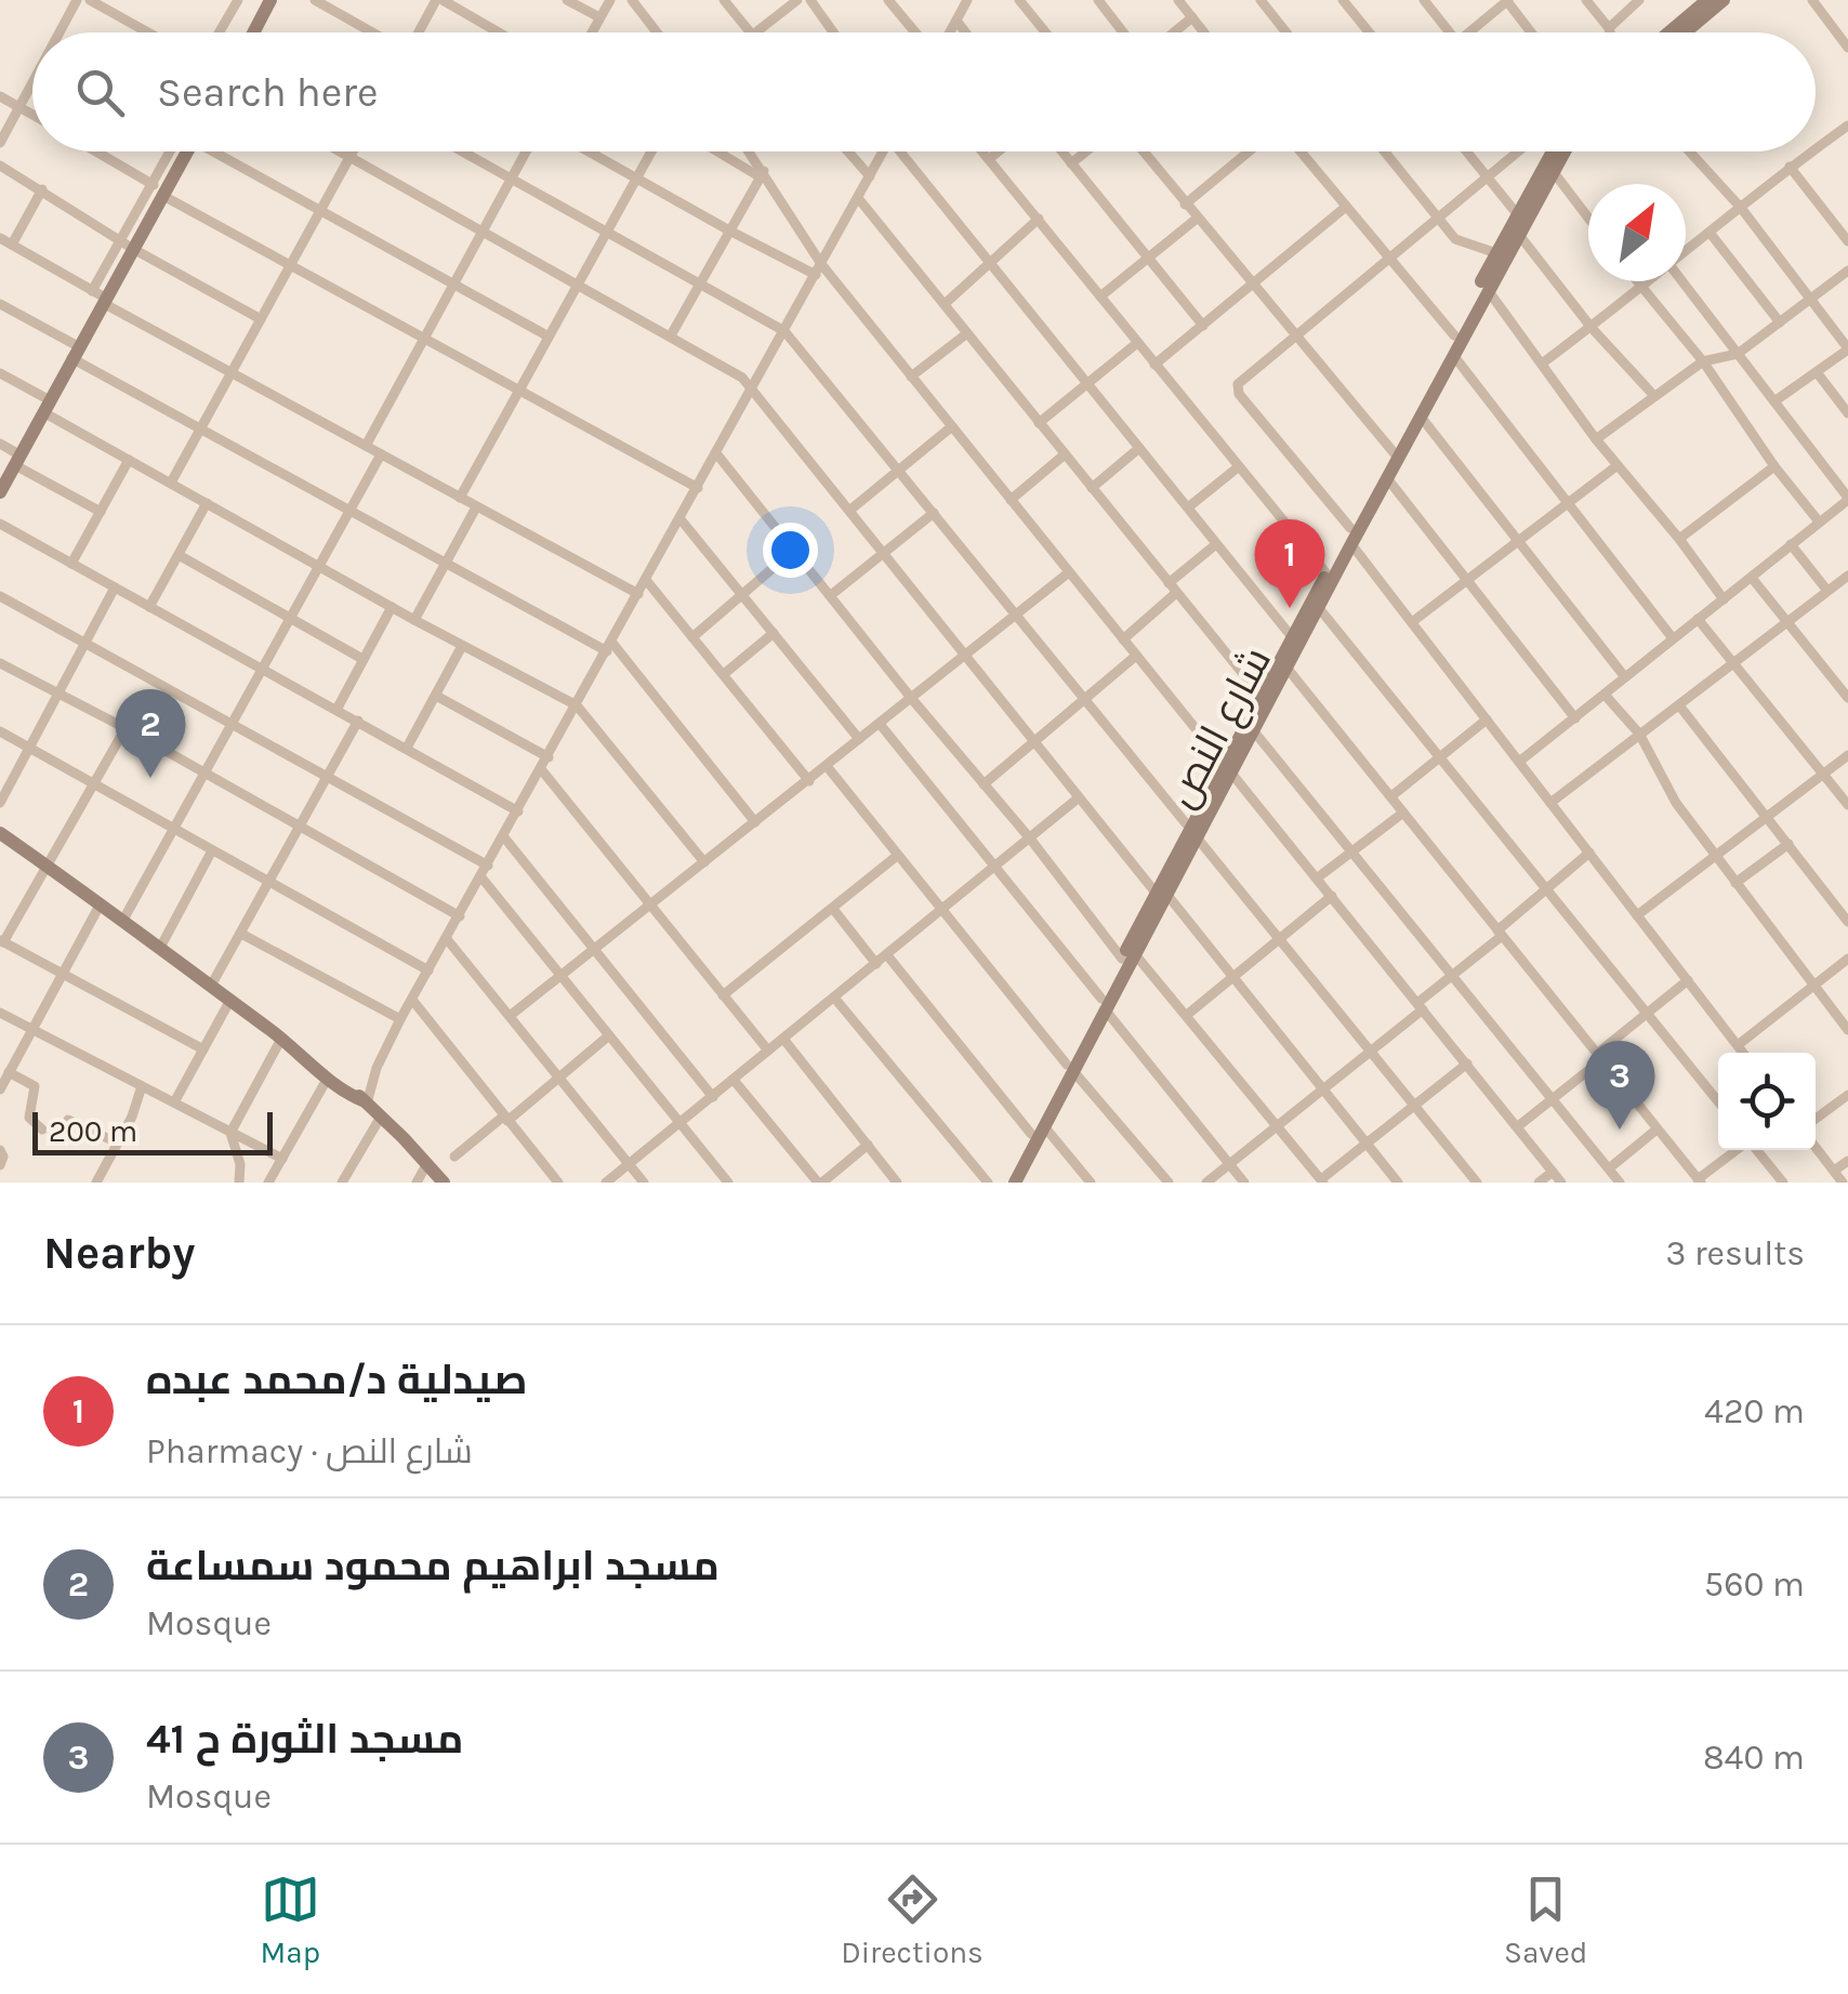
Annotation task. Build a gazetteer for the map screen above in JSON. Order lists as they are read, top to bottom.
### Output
{
  "streets": {
    "main road": ["شارع النص"]
  },
  "scale_bar": "200 m",
  "north": "top right",
  "page": {
    "search": "Search here",
    "pins": ["1", "2", "3"],
    "scale": "200 m",
    "heading": ["Nearby", "3 results"],
    "list": [
      {
        "mark": "1",
        "name": "صيدلية د/محمد عبده",
        "note": "Pharmacy · شارع النص",
        "value": "420 m"
      },
      {
        "mark": "2",
        "name": "مسجد ابراهيم محمود سمساعة",
        "note": "Mosque",
        "value": "560 m"
      },
      {
        "mark": "3",
        "name": "مسجد الثورة ح 41",
        "note": "Mosque",
        "value": "840 m"
      }
    ],
    "nav": ["Map", "Directions", "Saved"]
  }
}
